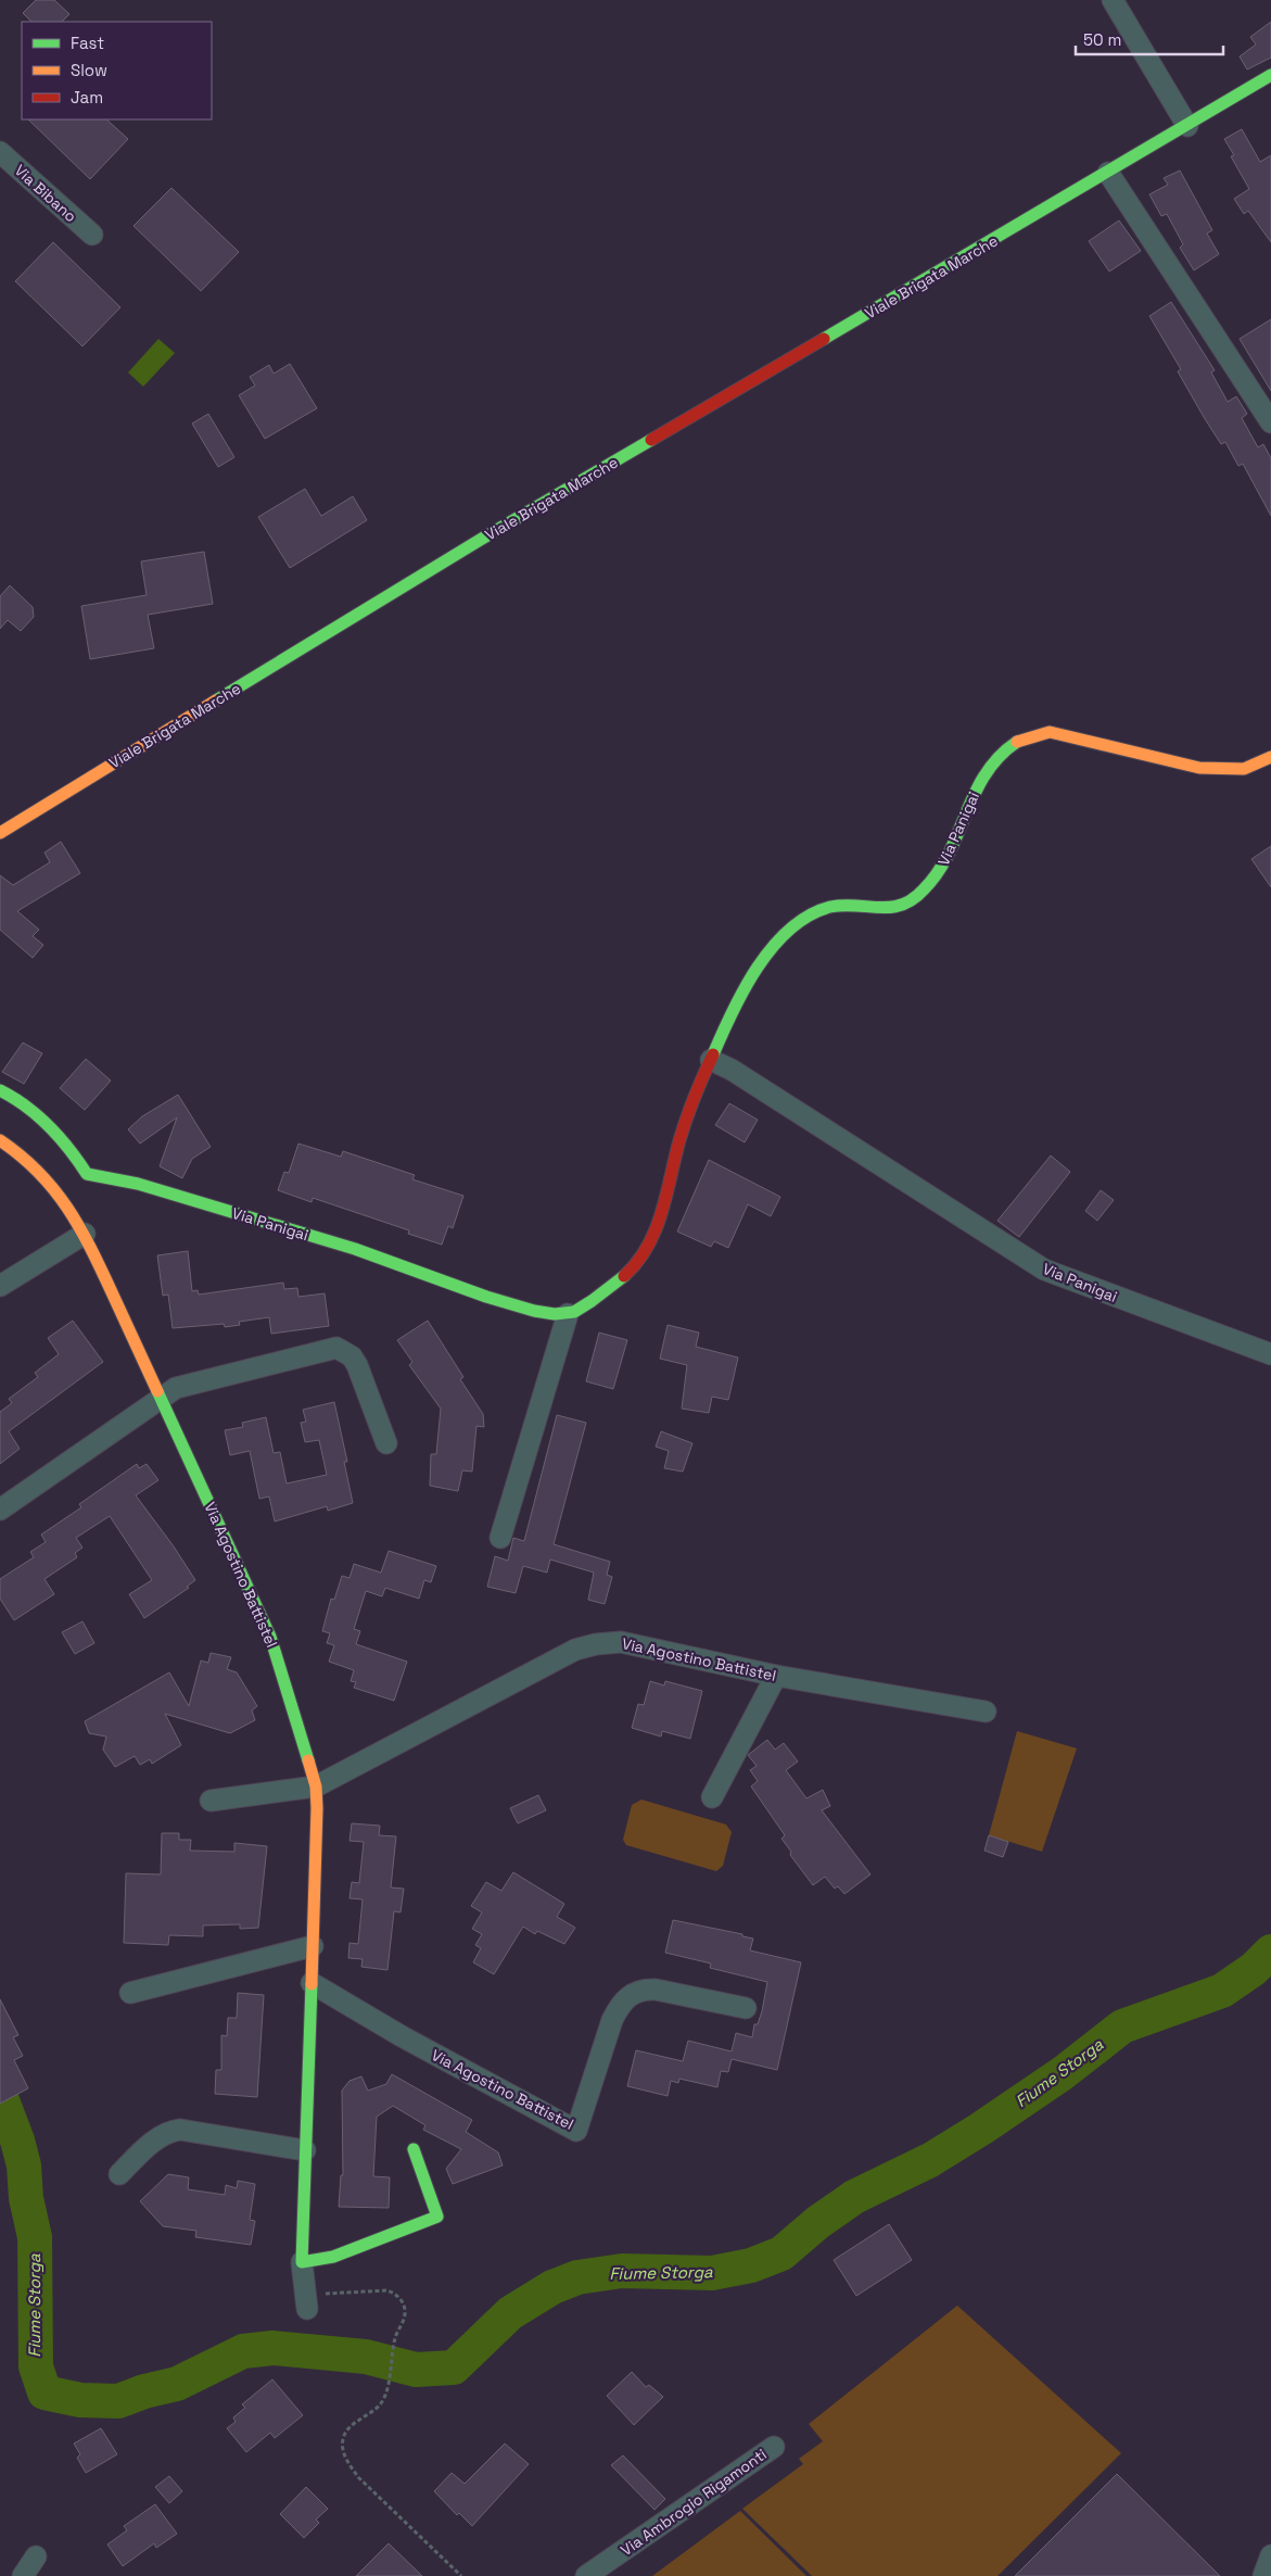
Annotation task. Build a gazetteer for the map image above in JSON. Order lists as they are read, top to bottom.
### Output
{
  "streets": {
    "street": [
      "Via Bibano",
      "Viale Brigata Marche",
      "Via Panigai",
      "Via Agostino Battistel",
      "Via Ambrogio Rigamonti"
    ]
  },
  "water": ["Fiume Storga"],
  "legend": ["Fast", "Slow", "Jam"],
  "scale_bar": "50 m"
}
